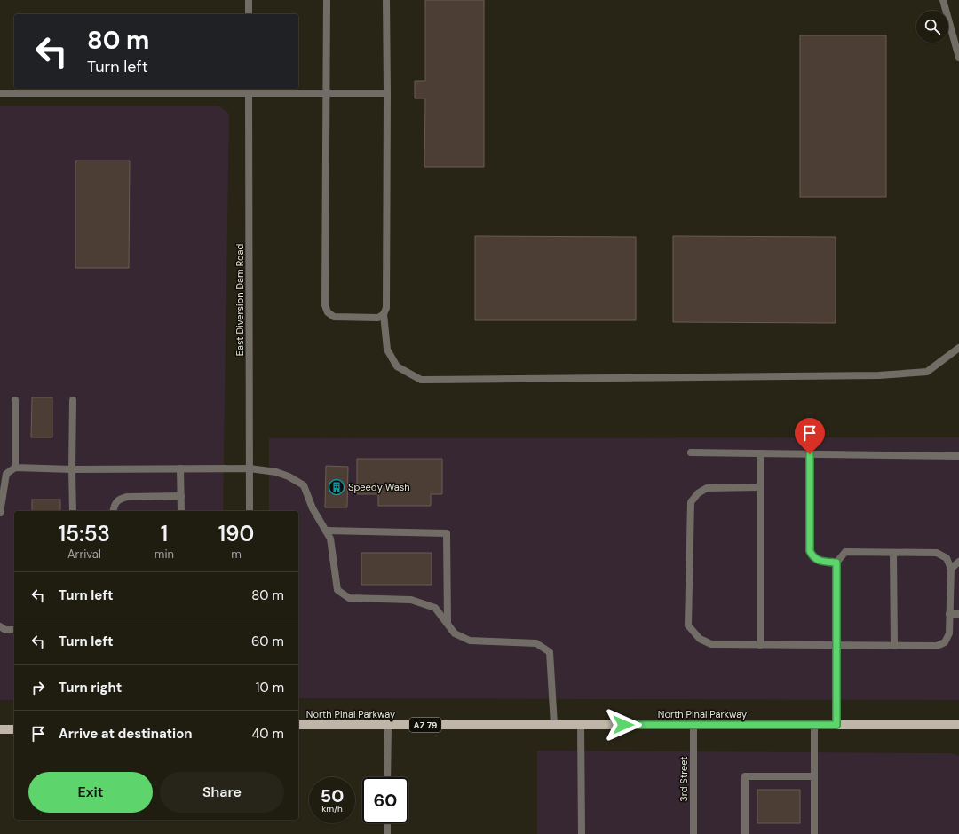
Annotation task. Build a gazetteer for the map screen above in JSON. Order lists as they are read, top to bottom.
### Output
{
  "streets": {
    "main road": ["North Pinal Parkway", "AZ 79"],
    "street": ["East Diversion Dam Road", "3rd Street"]
  },
  "crossings": [
    ["North Pinal Parkway", "3rd Street"]
  ],
  "places": {
    "building": ["Speedy Wash"]
  },
  "page": {
    "turn": ["80 m", "Turn left"],
    "eta": [
      "15:53",
      "Arrival",
      "1",
      "min",
      "190",
      "m"
    ],
    "list": [
      {
        "name": "Turn left",
        "value": "80 m"
      },
      {
        "name": "Turn left",
        "value": "60 m"
      },
      {
        "name": "Turn right",
        "value": "10 m"
      },
      {
        "name": "Arrive at destination",
        "value": "40 m"
      }
    ],
    "buttons": ["Exit", "Share"],
    "speed": "50 km/h",
    "limit": "60"
  }
}
